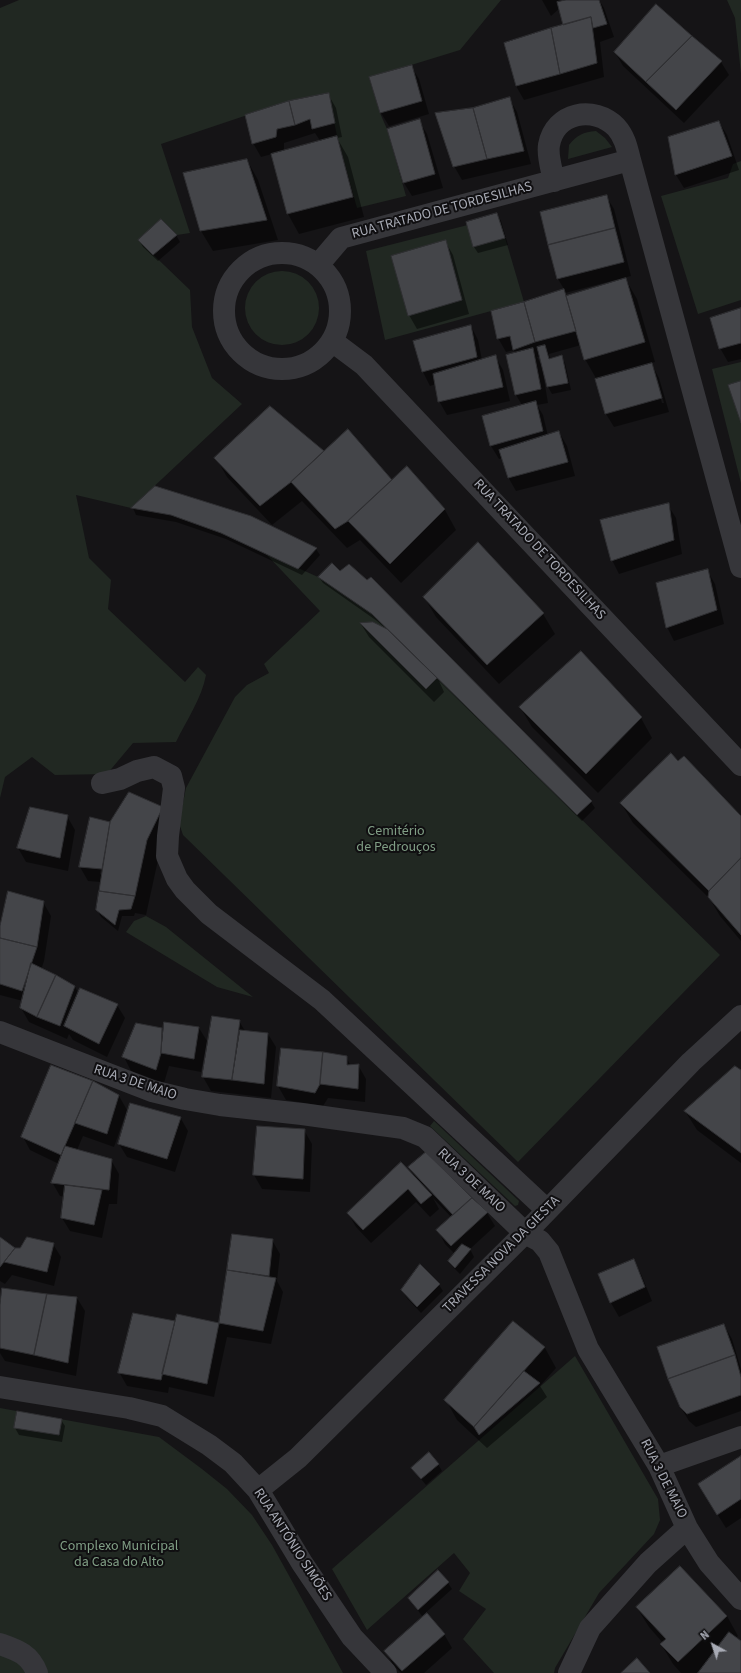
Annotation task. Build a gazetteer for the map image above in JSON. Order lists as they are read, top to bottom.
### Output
{
  "streets": {
    "street": [
      "RUA TRATADO DE TORDESILHAS",
      "RUA 3 DE MAIO",
      "TRAVESSA NOVA DA GIESTA",
      "RUA ANTÓNIO SIMÕES"
    ]
  },
  "crossings": [
    ["RUA 3 DE MAIO", "TRAVESSA NOVA DA GIESTA"],
    ["TRAVESSA NOVA DA GIESTA", "RUA ANTÓNIO SIMÕES"]
  ],
  "parks": ["Cemitério de Pedrouços", "Complexo Municipal da Casa do Alto"],
  "north": "top left"
}
